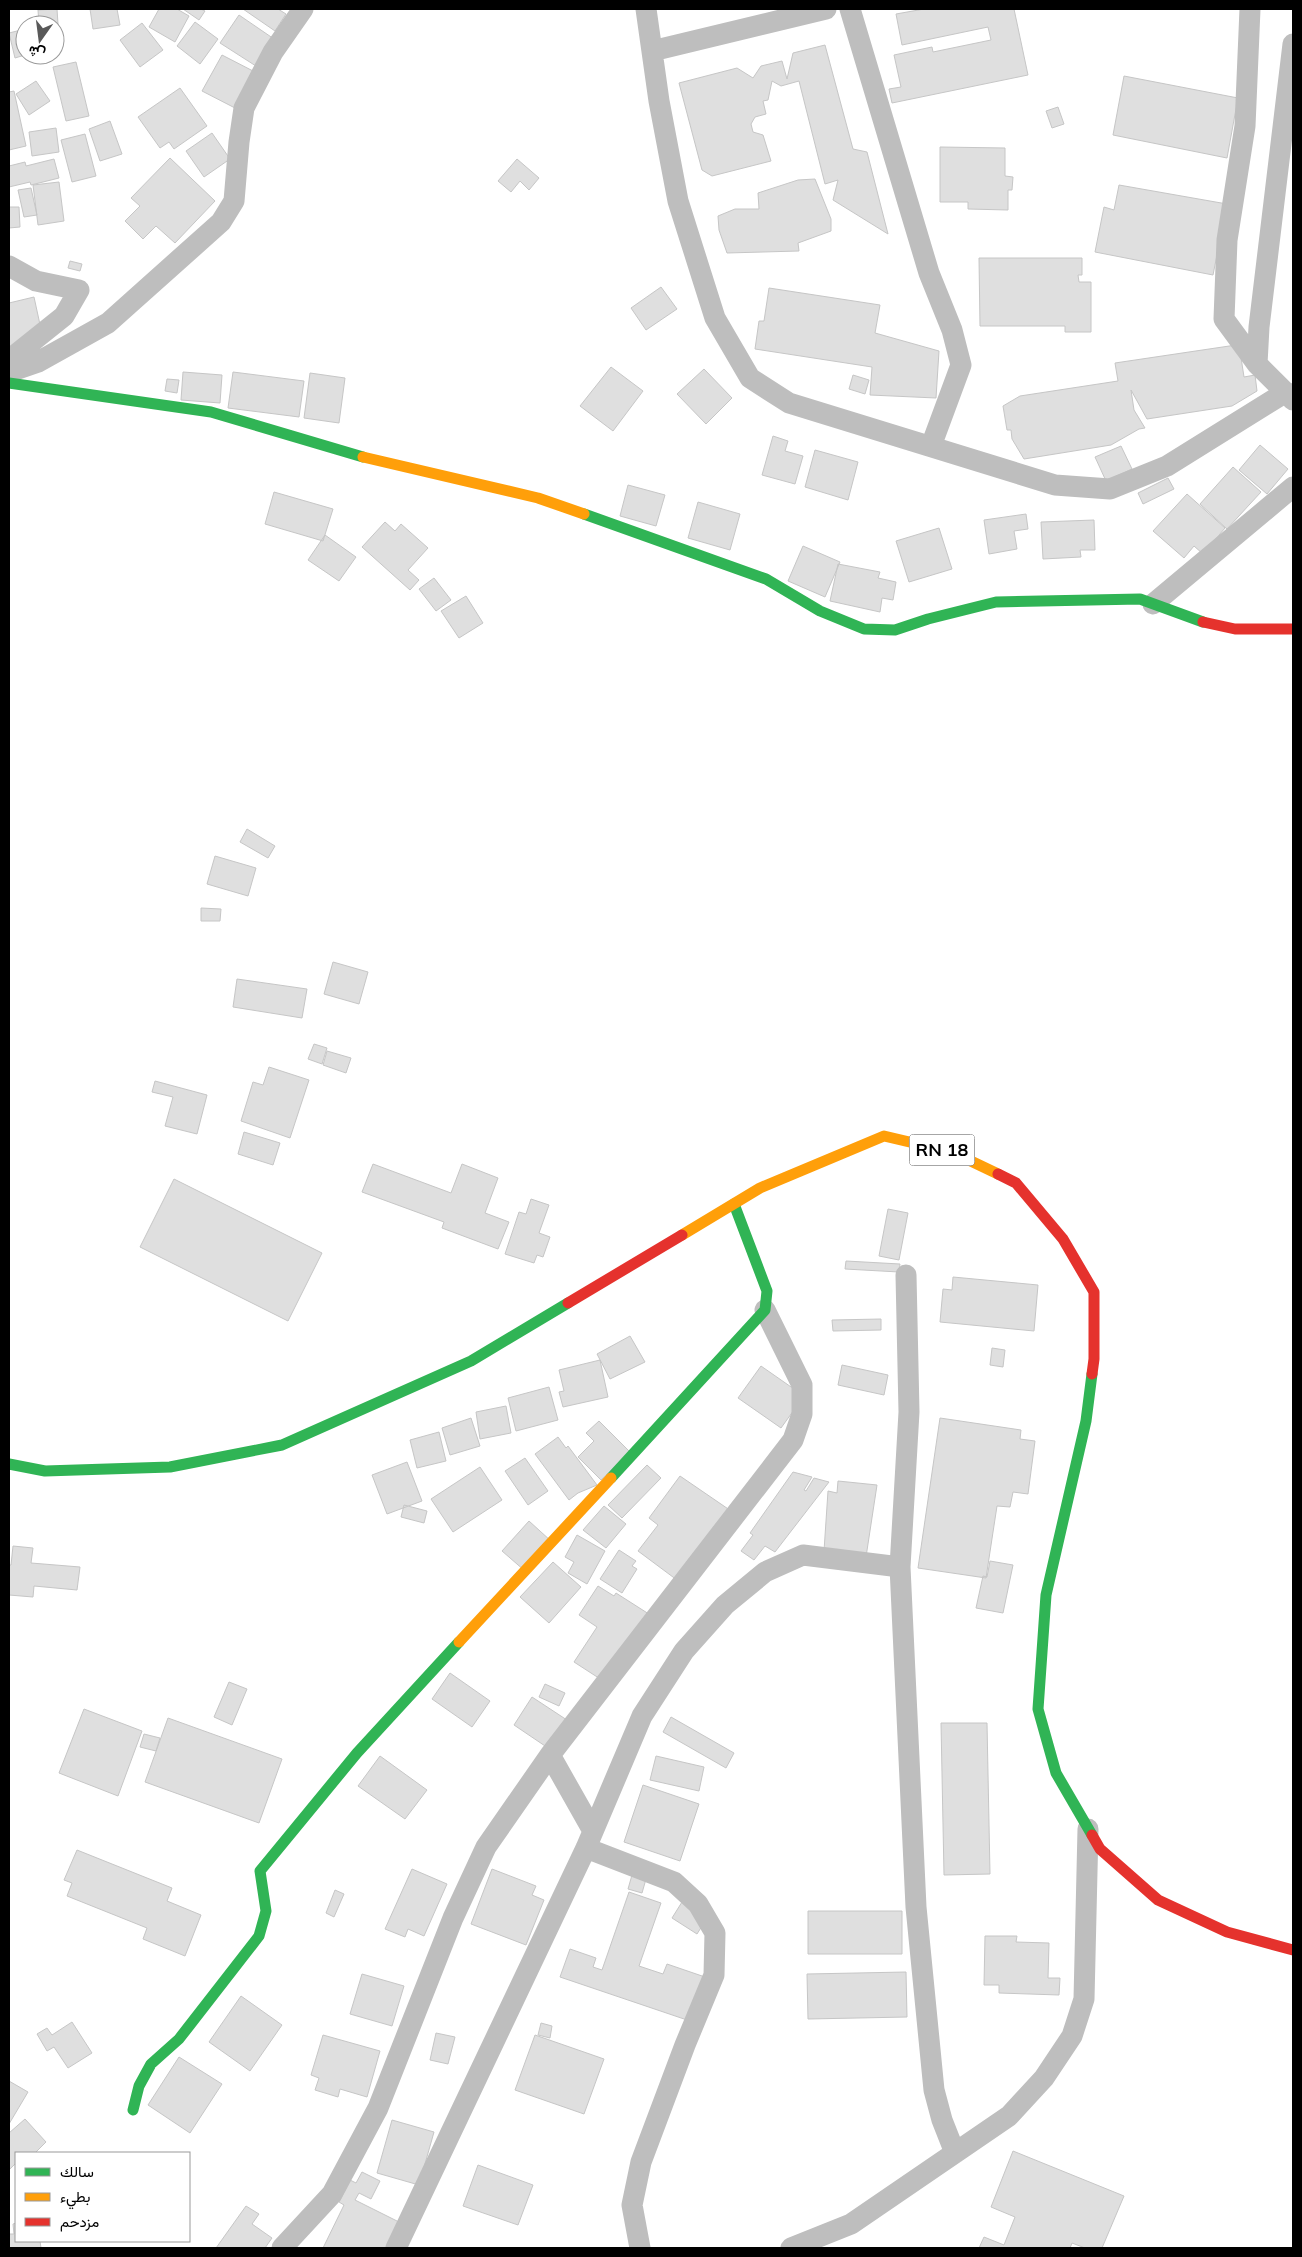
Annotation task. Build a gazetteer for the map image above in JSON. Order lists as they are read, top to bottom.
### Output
{
  "streets": {
    "street": ["RN 18"]
  },
  "legend": ["سالك", "بطيء", "مزدحم"],
  "north": "bottom"
}
